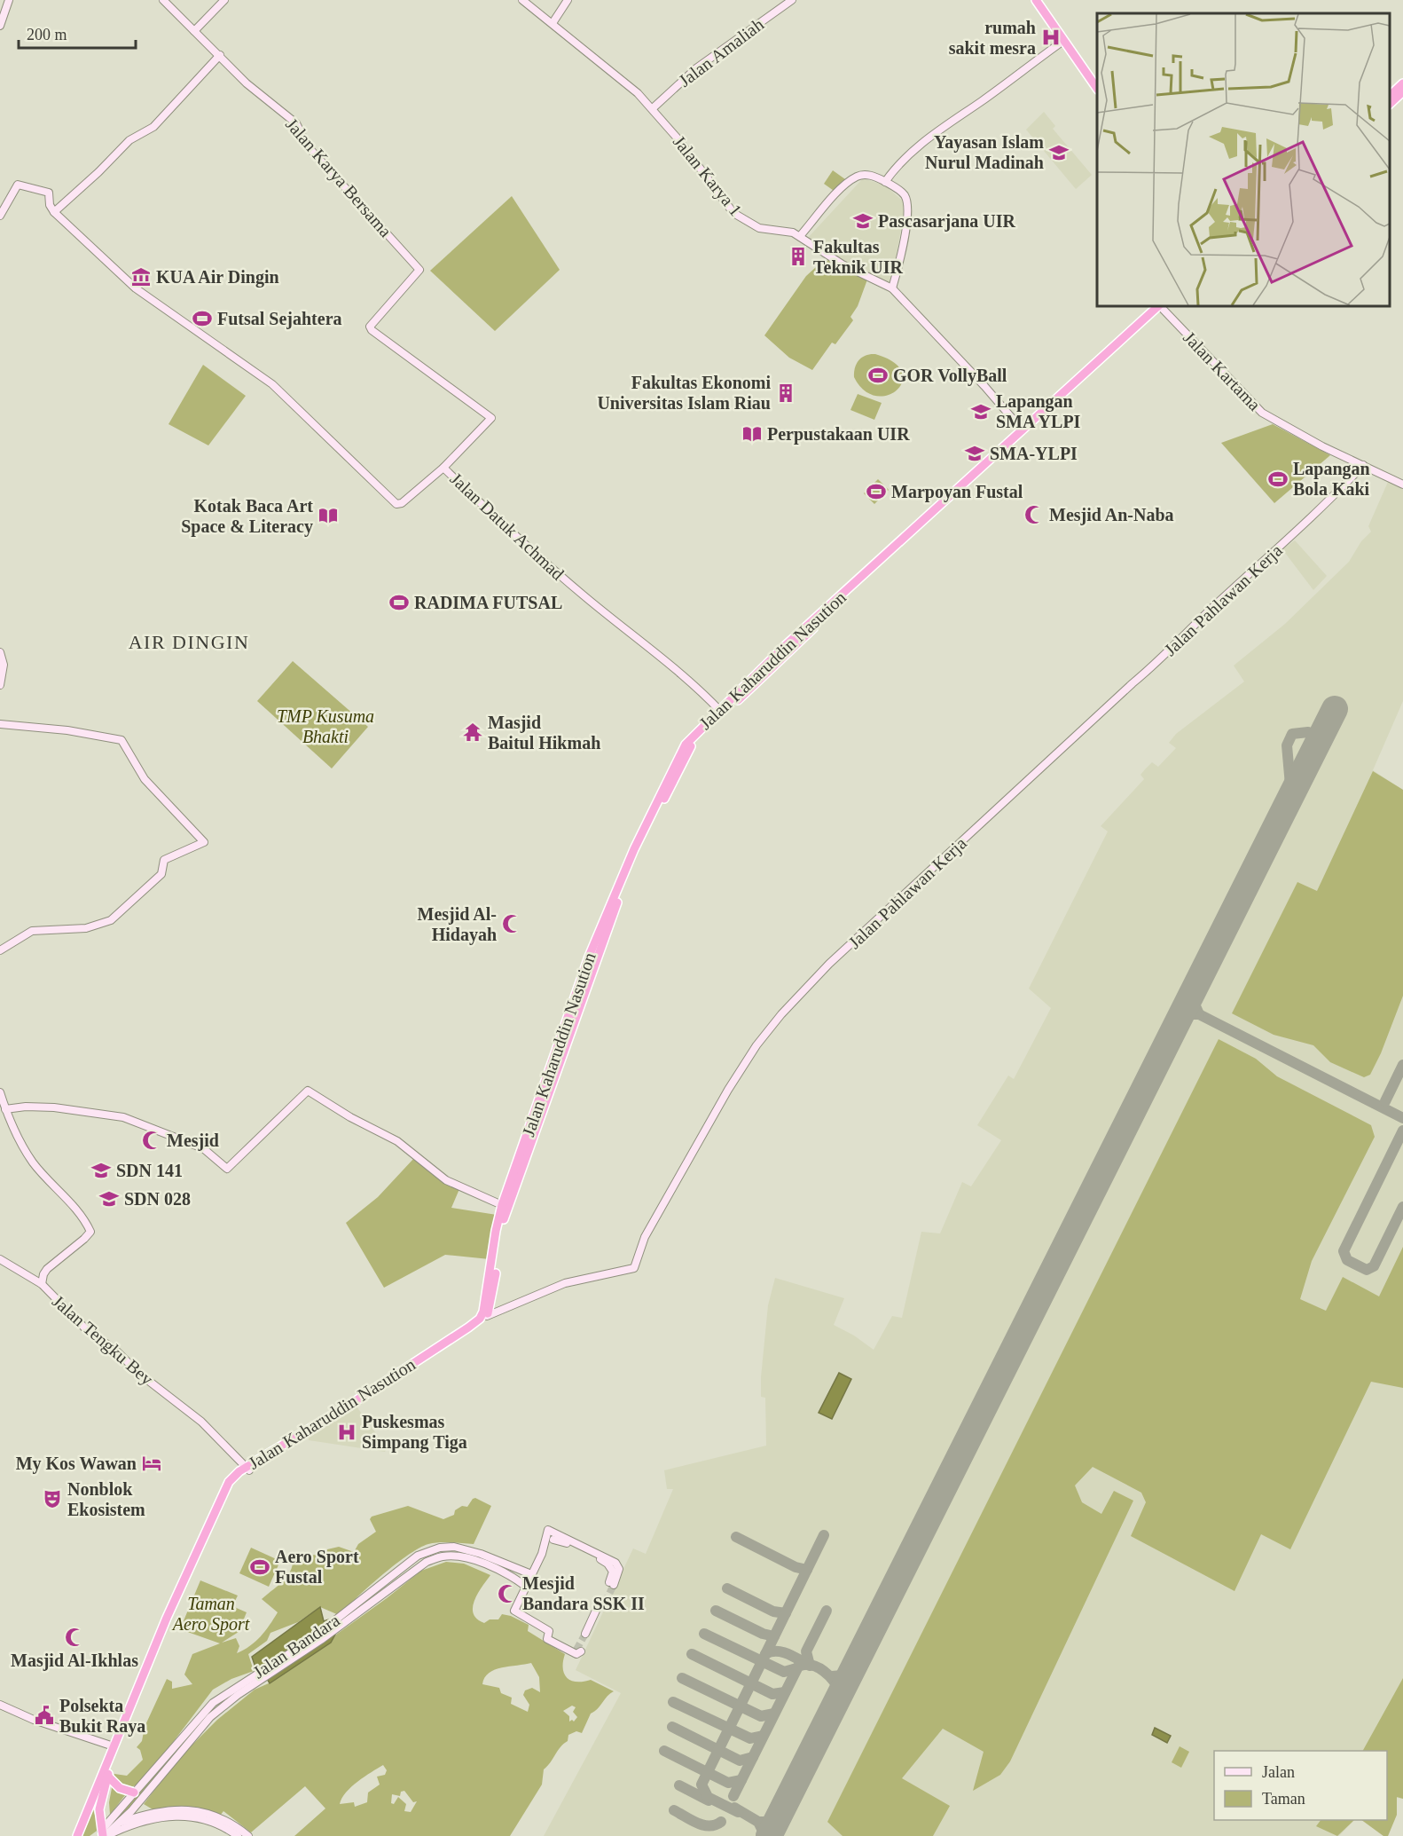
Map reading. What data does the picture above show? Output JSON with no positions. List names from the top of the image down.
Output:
{
  "streets": {
    "highway": ["Jalan Kaharuddin Nasution"],
    "street": [
      "Jalan Amaliah",
      "Jalan Karya 1",
      "Jalan Karya Bersama",
      "Jalan Kartama",
      "Jalan Datuk Achmad",
      "Jalan Pahlawan Kerja",
      "Jalan Tengku Bey",
      "Jalan Bandara"
    ]
  },
  "crossings": [
    ["Jalan Amaliah", "Jalan Karya 1"],
    ["Jalan Karya 1", "Jalan Kaharuddin Nasution"],
    ["Jalan Karya Bersama", "Jalan Datuk Achmad"],
    ["Jalan Kartama", "Jalan Pahlawan Kerja"],
    ["Jalan Kartama", "Jalan Kaharuddin Nasution"],
    ["Jalan Datuk Achmad", "Jalan Kaharuddin Nasution"],
    ["Jalan Pahlawan Kerja", "Jalan Kaharuddin Nasution"],
    ["Jalan Kaharuddin Nasution", "Jalan Tengku Bey"],
    ["Jalan Kaharuddin Nasution", "Jalan Bandara"]
  ],
  "districts": ["AIR DINGIN"],
  "parks": ["TMP Kusuma Bhakti", "Taman Aero Sport"],
  "places": {
    "hospital": ["rumah sakit mesra", "Puskesmas Simpang Tiga"],
    "school or university": [
      "Yayasan Islam Nurul Madinah",
      "Pascasarjana UIR",
      "Lapangan SMA YLPI",
      "SMA-YLPI",
      "SDN 141",
      "SDN 028"
    ],
    "building": ["Fakultas Teknik UIR", "Fakultas Ekonomi Universitas Islam Riau"],
    "museum": ["KUA Air Dingin"],
    "sports": [
      "Futsal Sejahtera",
      "GOR VollyBall",
      "Lapangan Bola Kaki",
      "Marpoyan Fustal",
      "RADIMA FUTSAL",
      "Aero Sport Fustal"
    ],
    "library": ["Perpustakaan UIR", "Kotak Baca Art Space & Literacy"],
    "mosque": [
      "Mesjid An-Naba",
      "Mesjid Al- Hidayah",
      "Mesjid",
      "Mesjid Bandara SSK II",
      "Masjid Al-Ikhlas"
    ],
    "temple": ["Masjid Baitul Hikmah"],
    "hotel": ["My Kos Wawan"],
    "theatre": ["Nonblok Ekosistem"],
    "public building": ["Polsekta Bukit Raya"]
  },
  "legend": ["Jalan", "Taman"],
  "scale_bar": "200 m"
}
